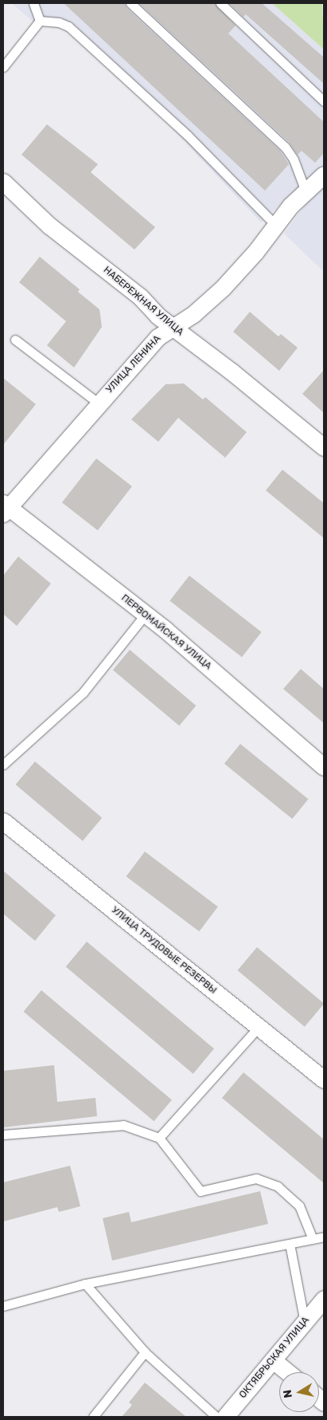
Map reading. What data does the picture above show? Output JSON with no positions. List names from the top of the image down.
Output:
{
  "streets": {
    "street": [
      "НАБЕРЕЖНАЯ УЛИЦА",
      "УЛИЦА ЛЕНИНА",
      "ПЕРВОМАЙСКАЯ УЛИЦА",
      "УЛИЦА ТРУДОВЫЕ РЕЗЕРВЫ",
      "ОКТЯБРЬСКАЯ УЛИЦА"
    ]
  },
  "crossings": [
    ["НАБЕРЕЖНАЯ УЛИЦА", "УЛИЦА ЛЕНИНА"],
    ["УЛИЦА ЛЕНИНА", "ПЕРВОМАЙСКАЯ УЛИЦА"]
  ],
  "north": "left"
}
